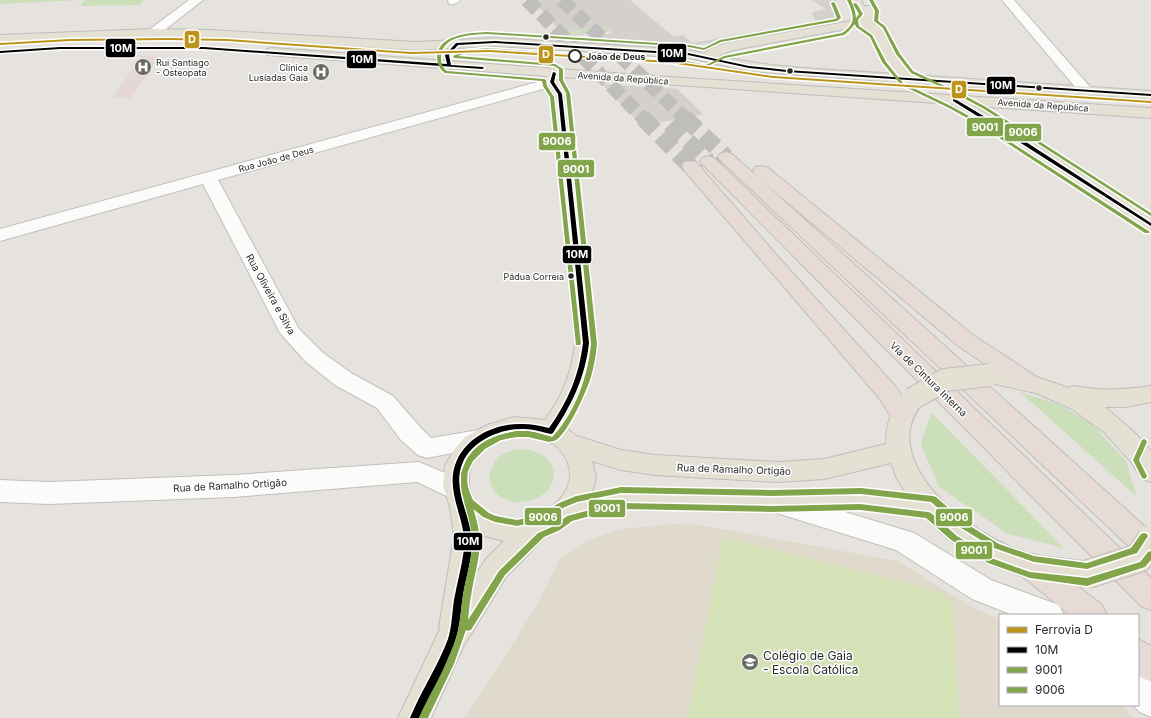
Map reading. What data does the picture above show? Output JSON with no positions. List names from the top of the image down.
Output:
{
  "streets": {
    "highway": ["Via de Cintura Interna"],
    "main road": ["Avenida da República", "Rua de Ramalho Ortigão"],
    "street": ["Rua João de Deus", "Rua Oliveira e Silva"]
  },
  "crossings": [
    ["Avenida da República", "Rua João de Deus"],
    ["Rua João de Deus", "Rua Oliveira e Silva"]
  ],
  "places": {
    "other": ["João de Deus", "Pádua Correia"],
    "hospital": ["Rui Santiago - Osteopata", "Clínica Lusíadas Gaia"],
    "school or university": ["Colégio de Gaia - Escola Católica"]
  },
  "lines": [
    "transit line 9001",
    "transit line 9006",
    "rail line D",
    "transit line 10M"
  ],
  "legend": [
    "Ferrovia D",
    "10M",
    "9001",
    "9006"
  ]
}
